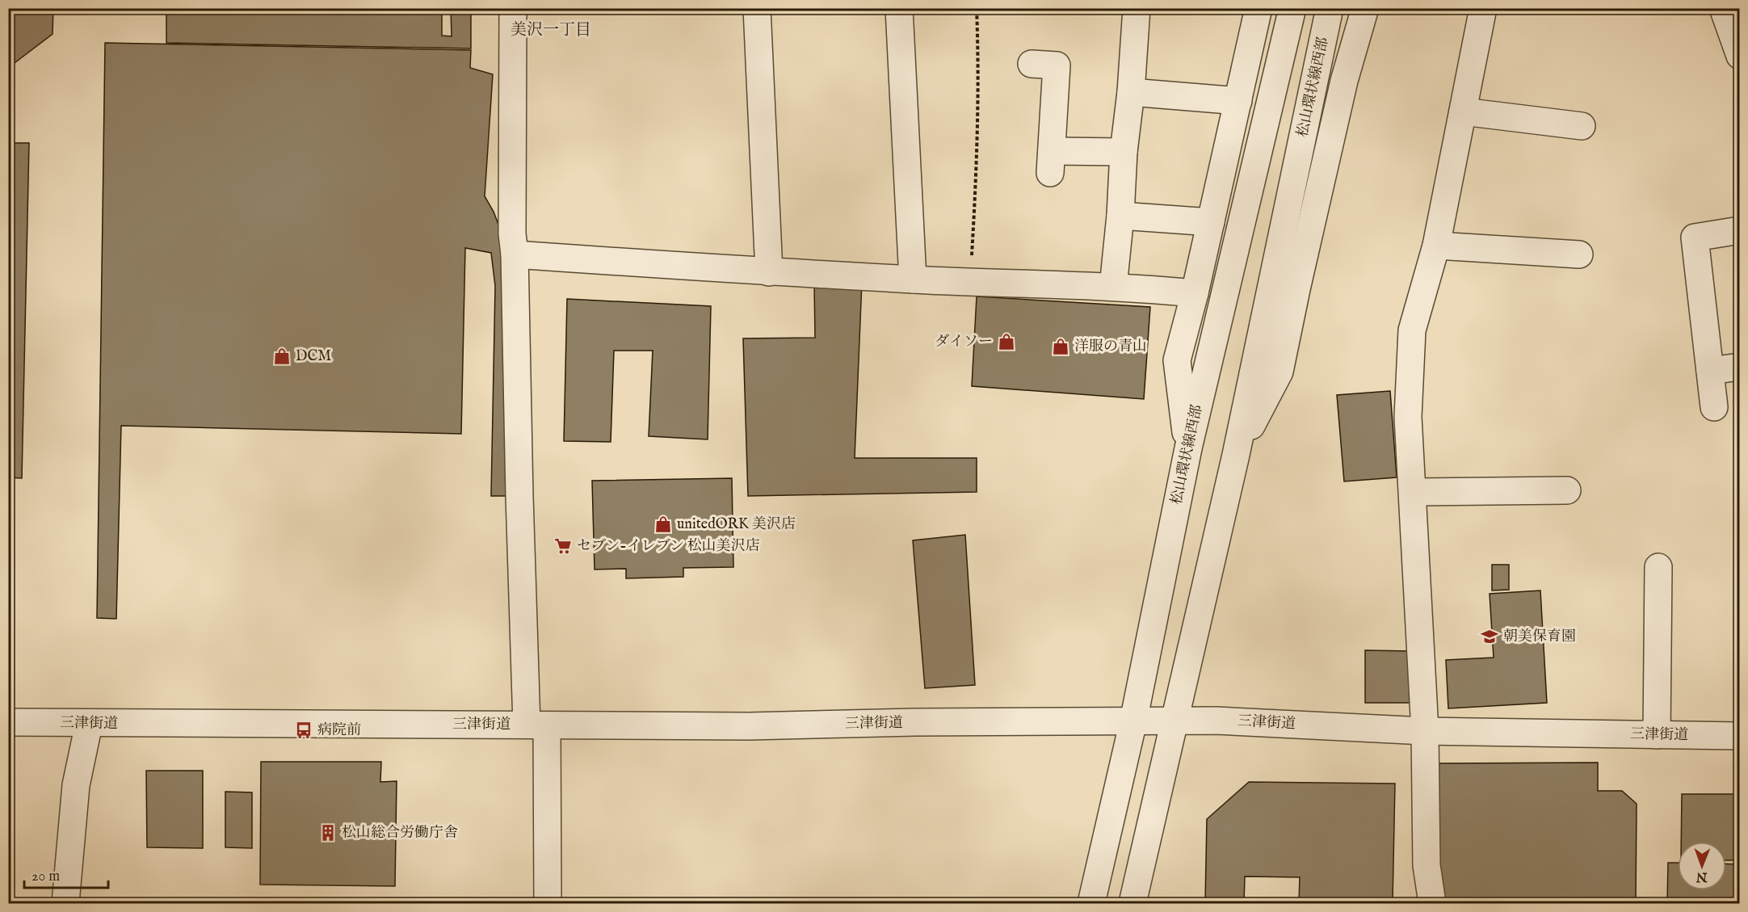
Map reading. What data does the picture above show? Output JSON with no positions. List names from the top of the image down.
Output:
{
  "streets": {
    "street": ["松山環状線西部", "三津街道"]
  },
  "crossings": [
    ["松山環状線西部", "三津街道"]
  ],
  "districts": ["美沢一丁目"],
  "places": {
    "shop": [
      "ダイソー",
      "洋服の青山",
      "DCM",
      "unitedORK 美沢店"
    ],
    "supermarket": ["セブン-イレブン 松山美沢店"],
    "school or university": ["朝美保育園"],
    "bus stop": ["病院前"],
    "building": ["松山総合労働庁舎"]
  },
  "scale_bar": "20 m",
  "north": "bottom"
}
